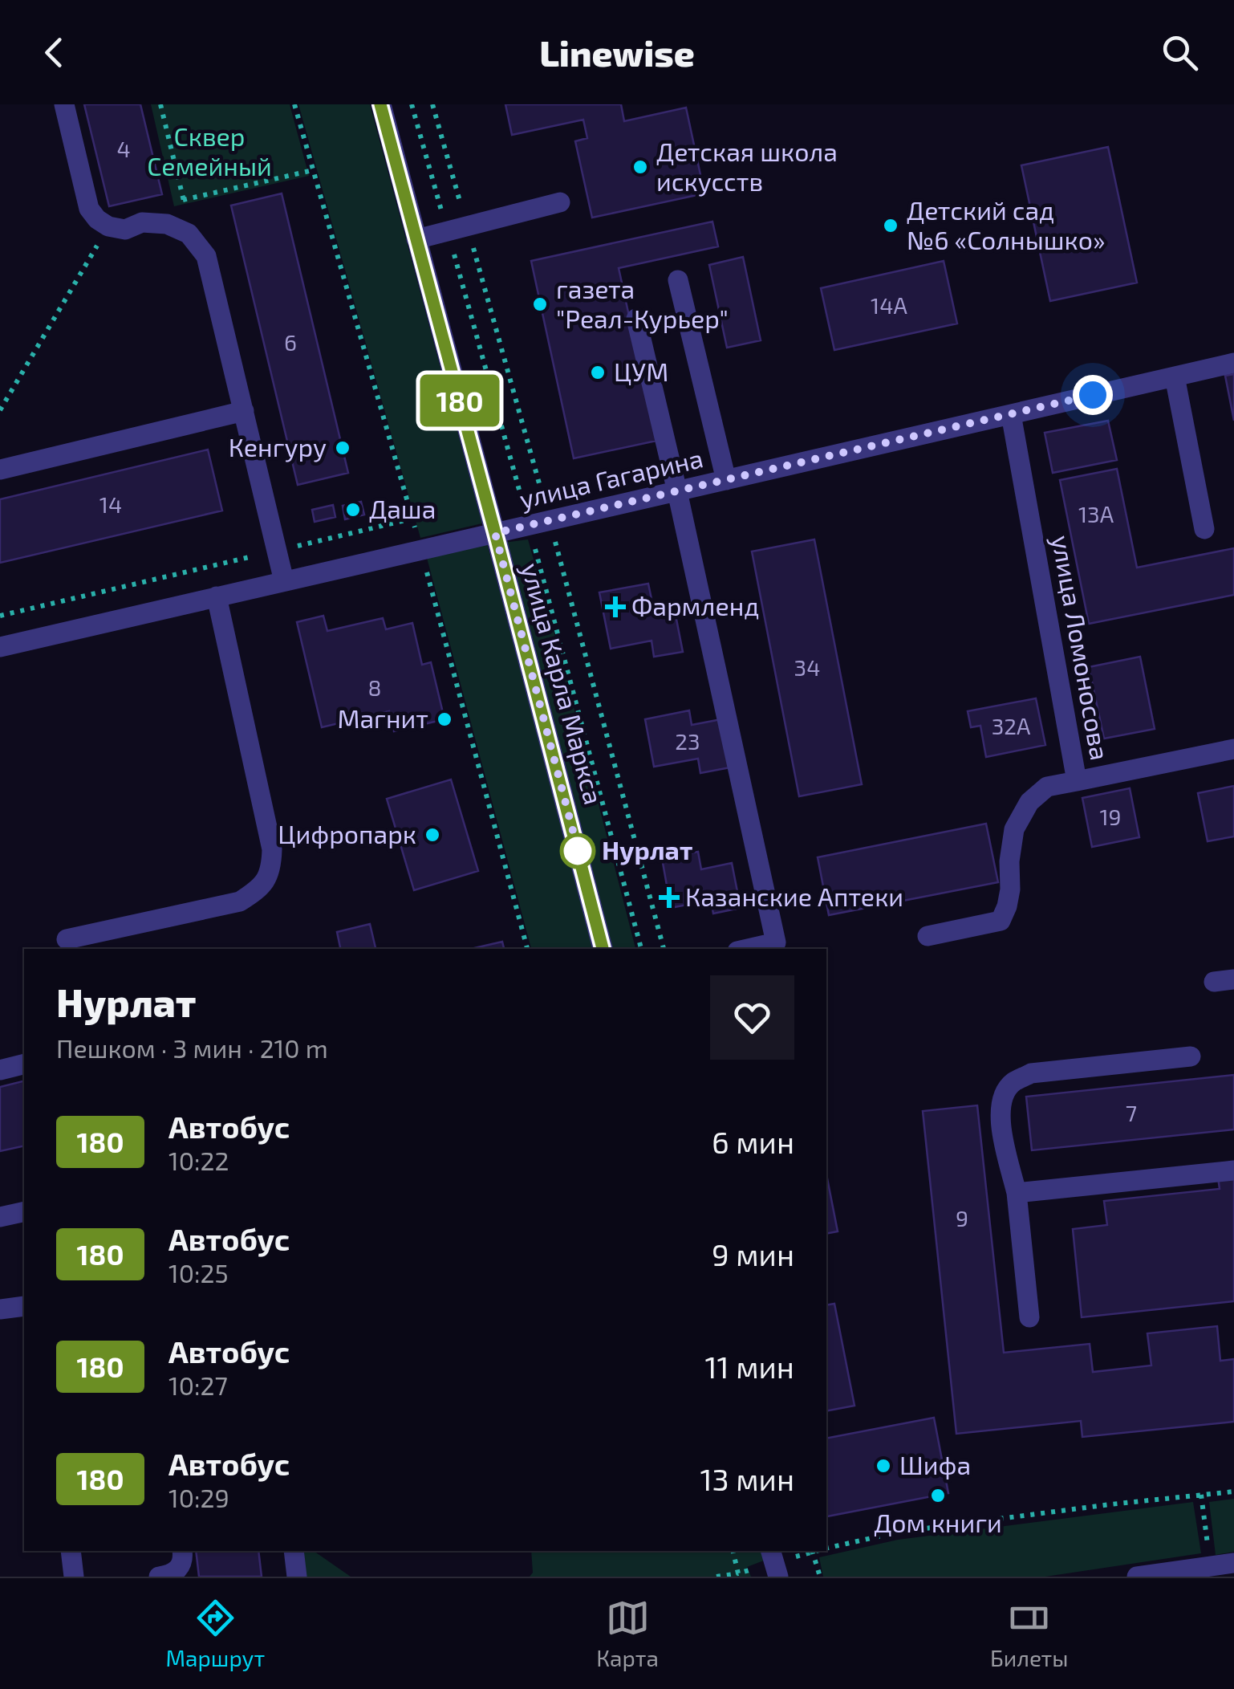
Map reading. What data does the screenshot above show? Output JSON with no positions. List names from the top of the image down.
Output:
{
  "streets": {
    "street": ["улица Гагарина", "улица Ломоносова", "улица Карла Маркса"]
  },
  "crossings": [
    ["улица Гагарина", "улица Ломоносова"],
    ["улица Гагарина", "улица Карла Маркса"]
  ],
  "parks": ["Сквер Семейный"],
  "places": {
    "other": [
      "Детская школа искусств",
      "Детский сад №6 «Солнышко»",
      "газета \"Реал-Курьер\"",
      "ЦУМ",
      "Кенгуру",
      "Даша",
      "Магнит",
      "Цифропарк",
      "Нурлат",
      "Шифа",
      "Дом книги"
    ],
    "health": ["Фармленд", "Казанские Аптеки"]
  },
  "lines": ["bus line 180"],
  "house_numbers": [
    "4",
    "14А",
    "6",
    "14",
    "13А",
    "34",
    "8",
    "32А",
    "23",
    "19",
    "7",
    "9"
  ],
  "page": {
    "header": "Linewise",
    "on_map": "180",
    "heading": ["Нурлат", "Пешком · 3 мин · 210 m"],
    "list": [
      {
        "mark": "180",
        "name": "Автобус",
        "note": "10:22",
        "value": "6 мин"
      },
      {
        "mark": "180",
        "name": "Автобус",
        "note": "10:25",
        "value": "9 мин"
      },
      {
        "mark": "180",
        "name": "Автобус",
        "note": "10:27",
        "value": "11 мин"
      },
      {
        "mark": "180",
        "name": "Автобус",
        "note": "10:29",
        "value": "13 мин"
      }
    ],
    "tabs": ["Маршрут", "Карта", "Билеты"]
  }
}
